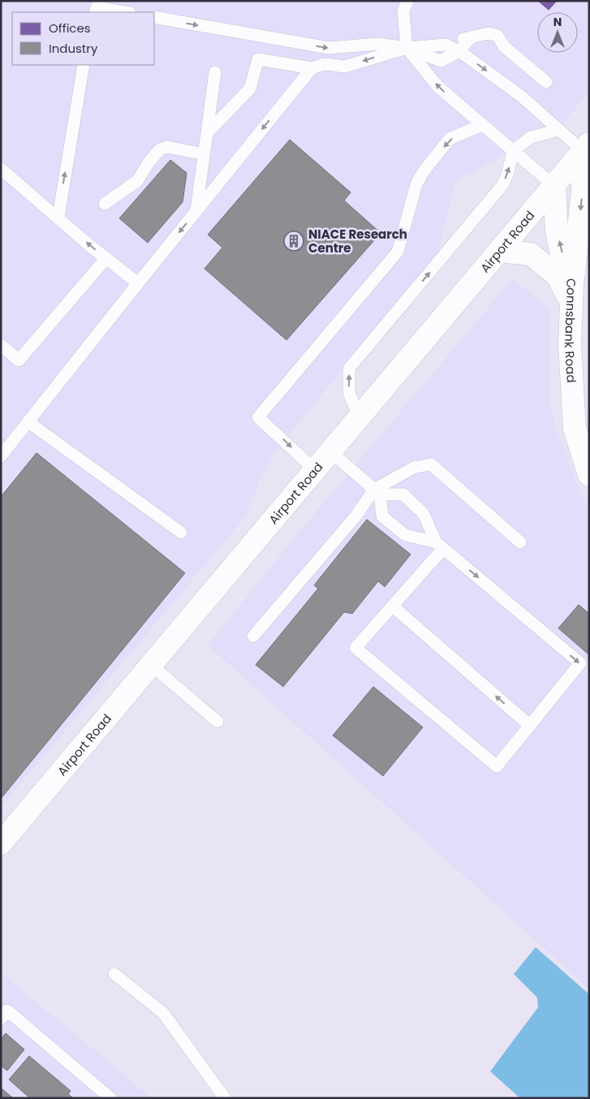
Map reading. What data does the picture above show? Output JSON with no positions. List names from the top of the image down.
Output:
{
  "streets": {
    "street": ["Airport Road", "Connsbank Road"]
  },
  "crossings": [
    ["Airport Road", "Connsbank Road"]
  ],
  "places": {
    "building": ["NIACE Research Centre"]
  },
  "legend": ["Offices", "Industry"],
  "north": "top"
}
